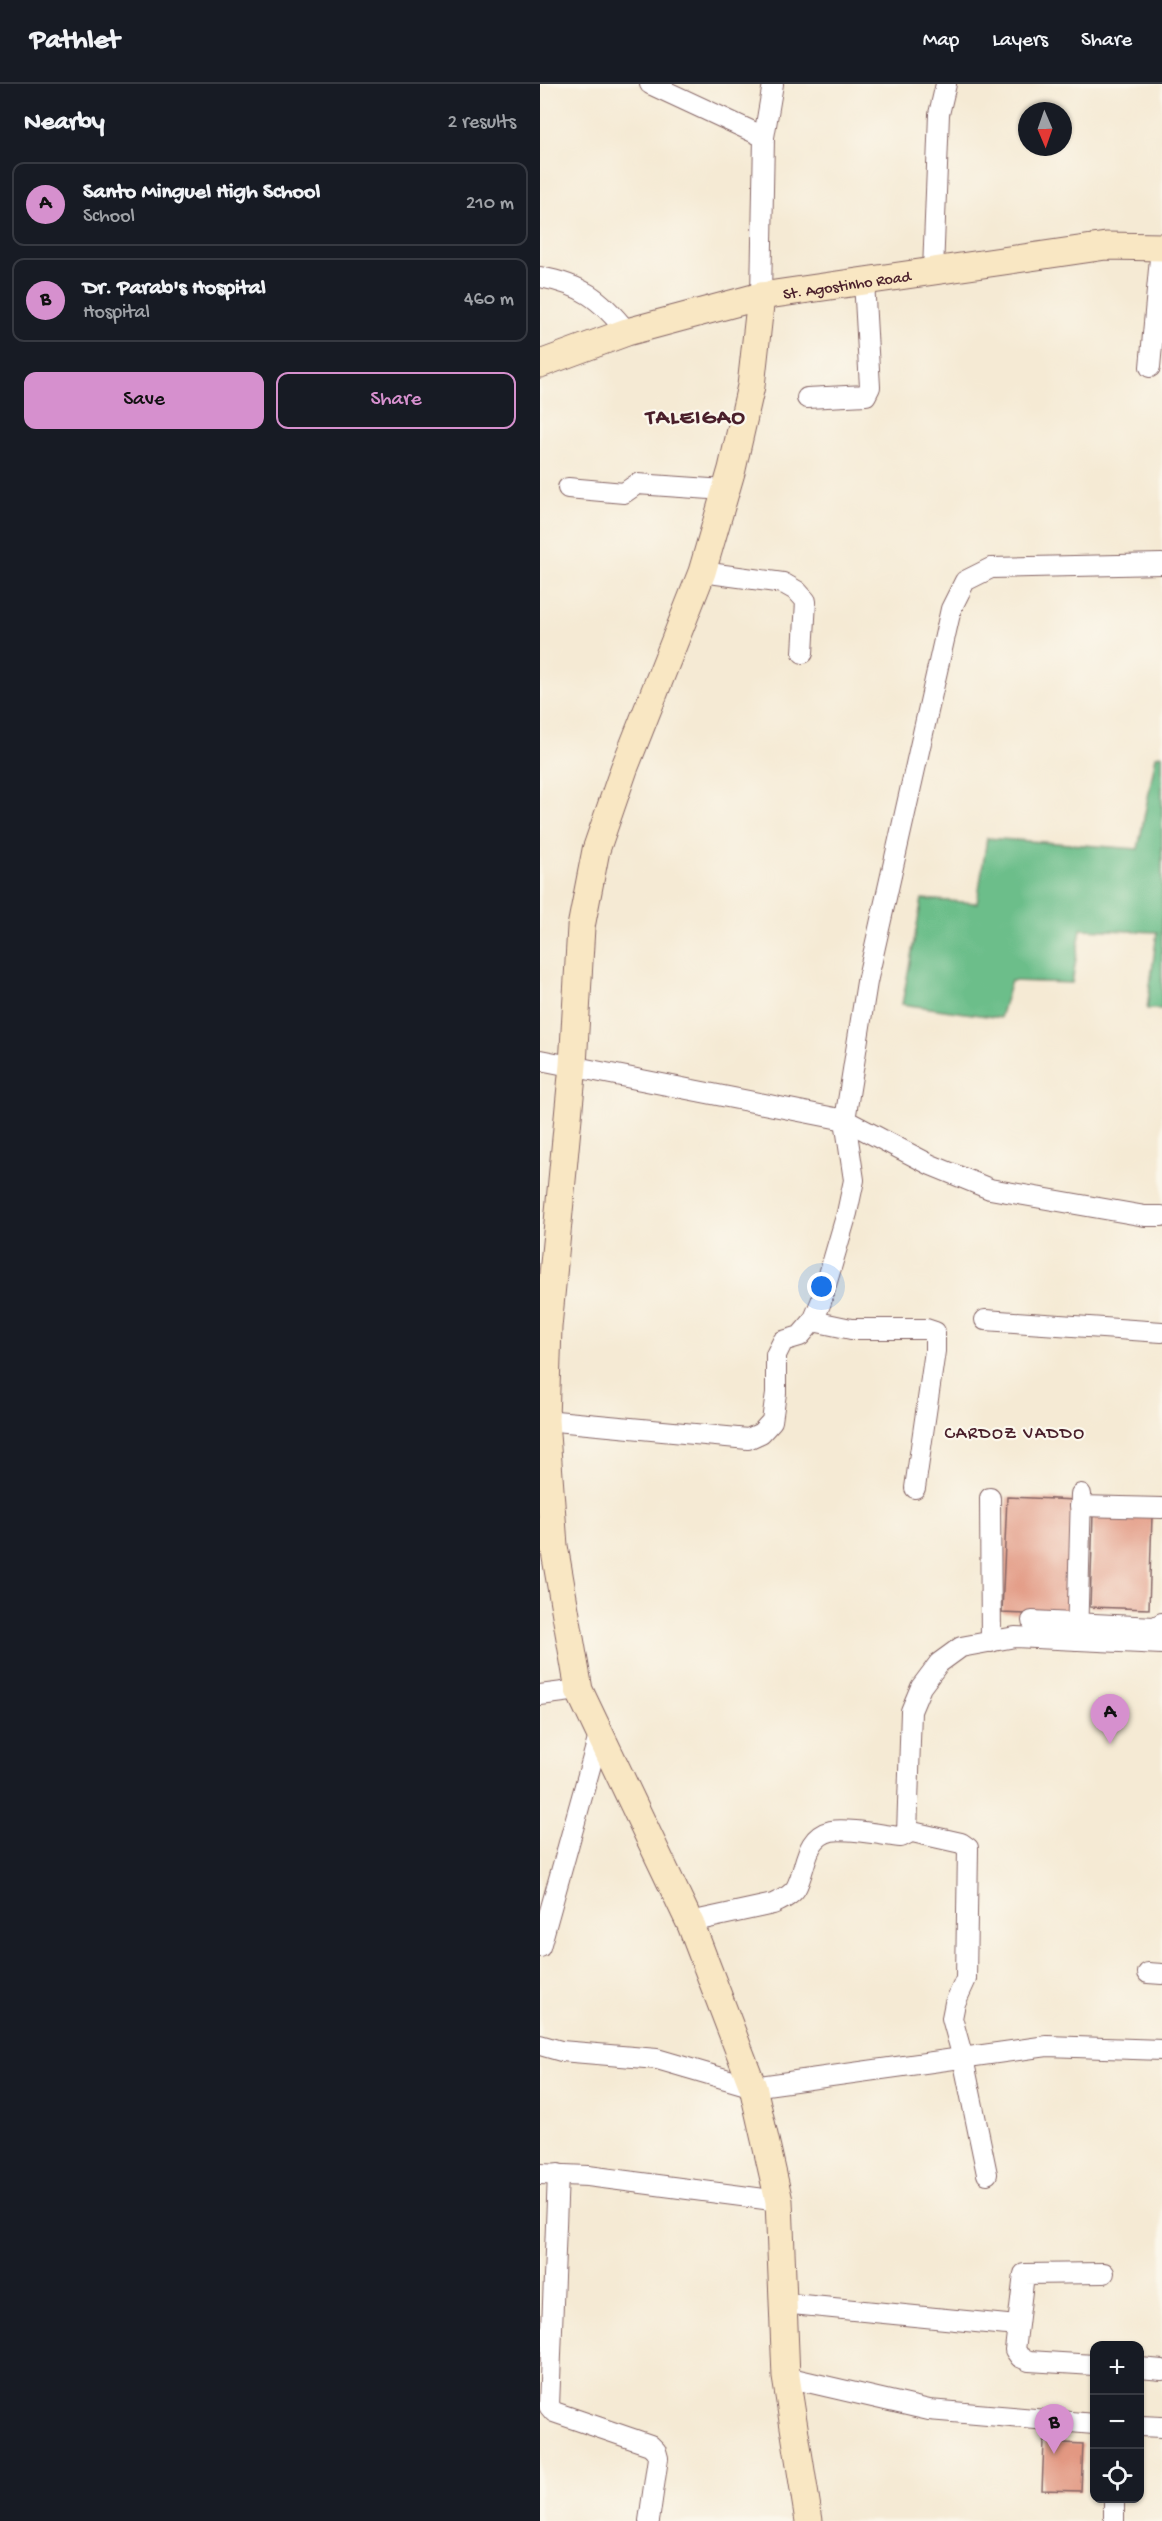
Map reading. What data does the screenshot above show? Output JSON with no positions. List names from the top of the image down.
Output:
{
  "streets": {
    "main road": ["St. Agostinho Road"]
  },
  "districts": ["TALEIGAO", "CARDOZ VADDO"],
  "north": "bottom",
  "page": {
    "header": "Pathlet",
    "nav": ["Map", "Layers", "Share"],
    "heading": ["Nearby", "2 results"],
    "list": [
      {
        "mark": "A",
        "name": "Santo Minguel High School",
        "note": "School",
        "value": "210 m"
      },
      {
        "mark": "B",
        "name": "Dr. Parab's Hospital",
        "note": "Hospital",
        "value": "460 m"
      }
    ],
    "buttons": ["Save", "Share"],
    "pins": ["A", "B"],
    "map_buttons": ["+", "−"]
  }
}
